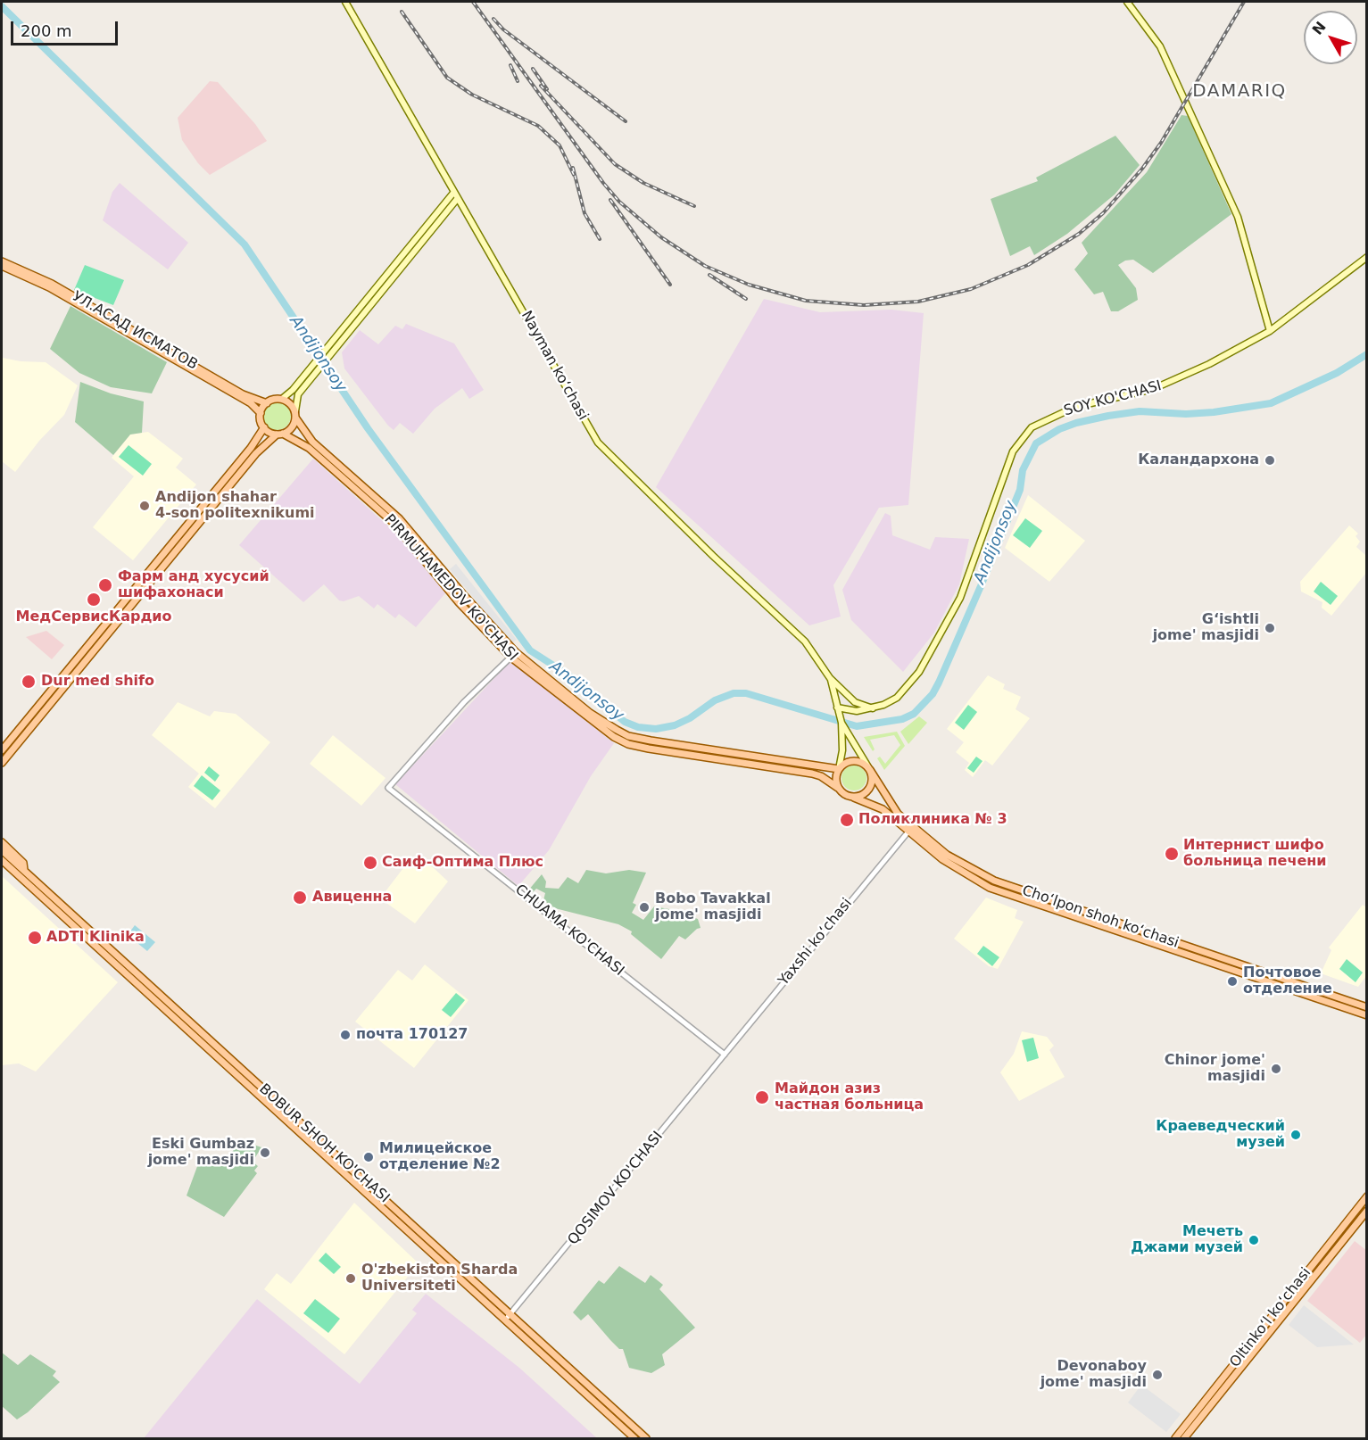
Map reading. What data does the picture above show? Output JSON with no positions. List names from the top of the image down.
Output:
{
  "streets": {
    "main road": [
      "УЛ.АСАД ИСМАТОВ",
      "Nayman koʻchasi",
      "SOY KO'CHASI",
      "PIRMUHAMEDOV KO'CHASI",
      "Choʻlpon shoh koʻchasi",
      "BOBUR SHOH KO'CHASI",
      "Oltinkoʻl koʻchasi"
    ],
    "street": ["CHUAMA KO'CHASI", "Yaxshi koʻchasi", "QOSIMOV KO'CHASI"]
  },
  "crossings": [
    ["УЛ.АСАД ИСМАТОВ", "PIRMUHAMEDOV KO'CHASI"],
    ["PIRMUHAMEDOV KO'CHASI", "Choʻlpon shoh koʻchasi"],
    ["PIRMUHAMEDOV KO'CHASI", "CHUAMA KO'CHASI"],
    ["Choʻlpon shoh koʻchasi", "Yaxshi koʻchasi"],
    ["CHUAMA KO'CHASI", "Yaxshi koʻchasi"],
    ["CHUAMA KO'CHASI", "QOSIMOV KO'CHASI"],
    ["Yaxshi koʻchasi", "QOSIMOV KO'CHASI"],
    ["BOBUR SHOH KO'CHASI", "QOSIMOV KO'CHASI"]
  ],
  "districts": ["DAMARIQ"],
  "water": ["Andijonsoy"],
  "places": [
    "Каландархона",
    "Andijon shahar 4-son politexnikumi",
    "Фарм анд хусусий шифахонаси",
    "МедСервисКардио",
    "Gʻishtli jome' masjidi",
    "Dur med shifo",
    "Поликлиника № 3",
    "Интернист шифо больница печени",
    "Саиф-Оптима Плюс",
    "Авиценна",
    "Bobo Tavakkal jome' masjidi",
    "ADTI Klinika",
    "Почтовое отделение",
    "почта 170127",
    "Chinor jome' masjidi",
    "Майдон азиз частная больница",
    "Краеведческий музей",
    "Eski Gumbaz jome' masjidi",
    "Милицейское отделение №2",
    "Мечеть Джами музей",
    "O'zbekiston Sharda Universiteti",
    "Devonaboy jome' masjidi"
  ],
  "scale_bar": "200 m",
  "north": "top left"
}
